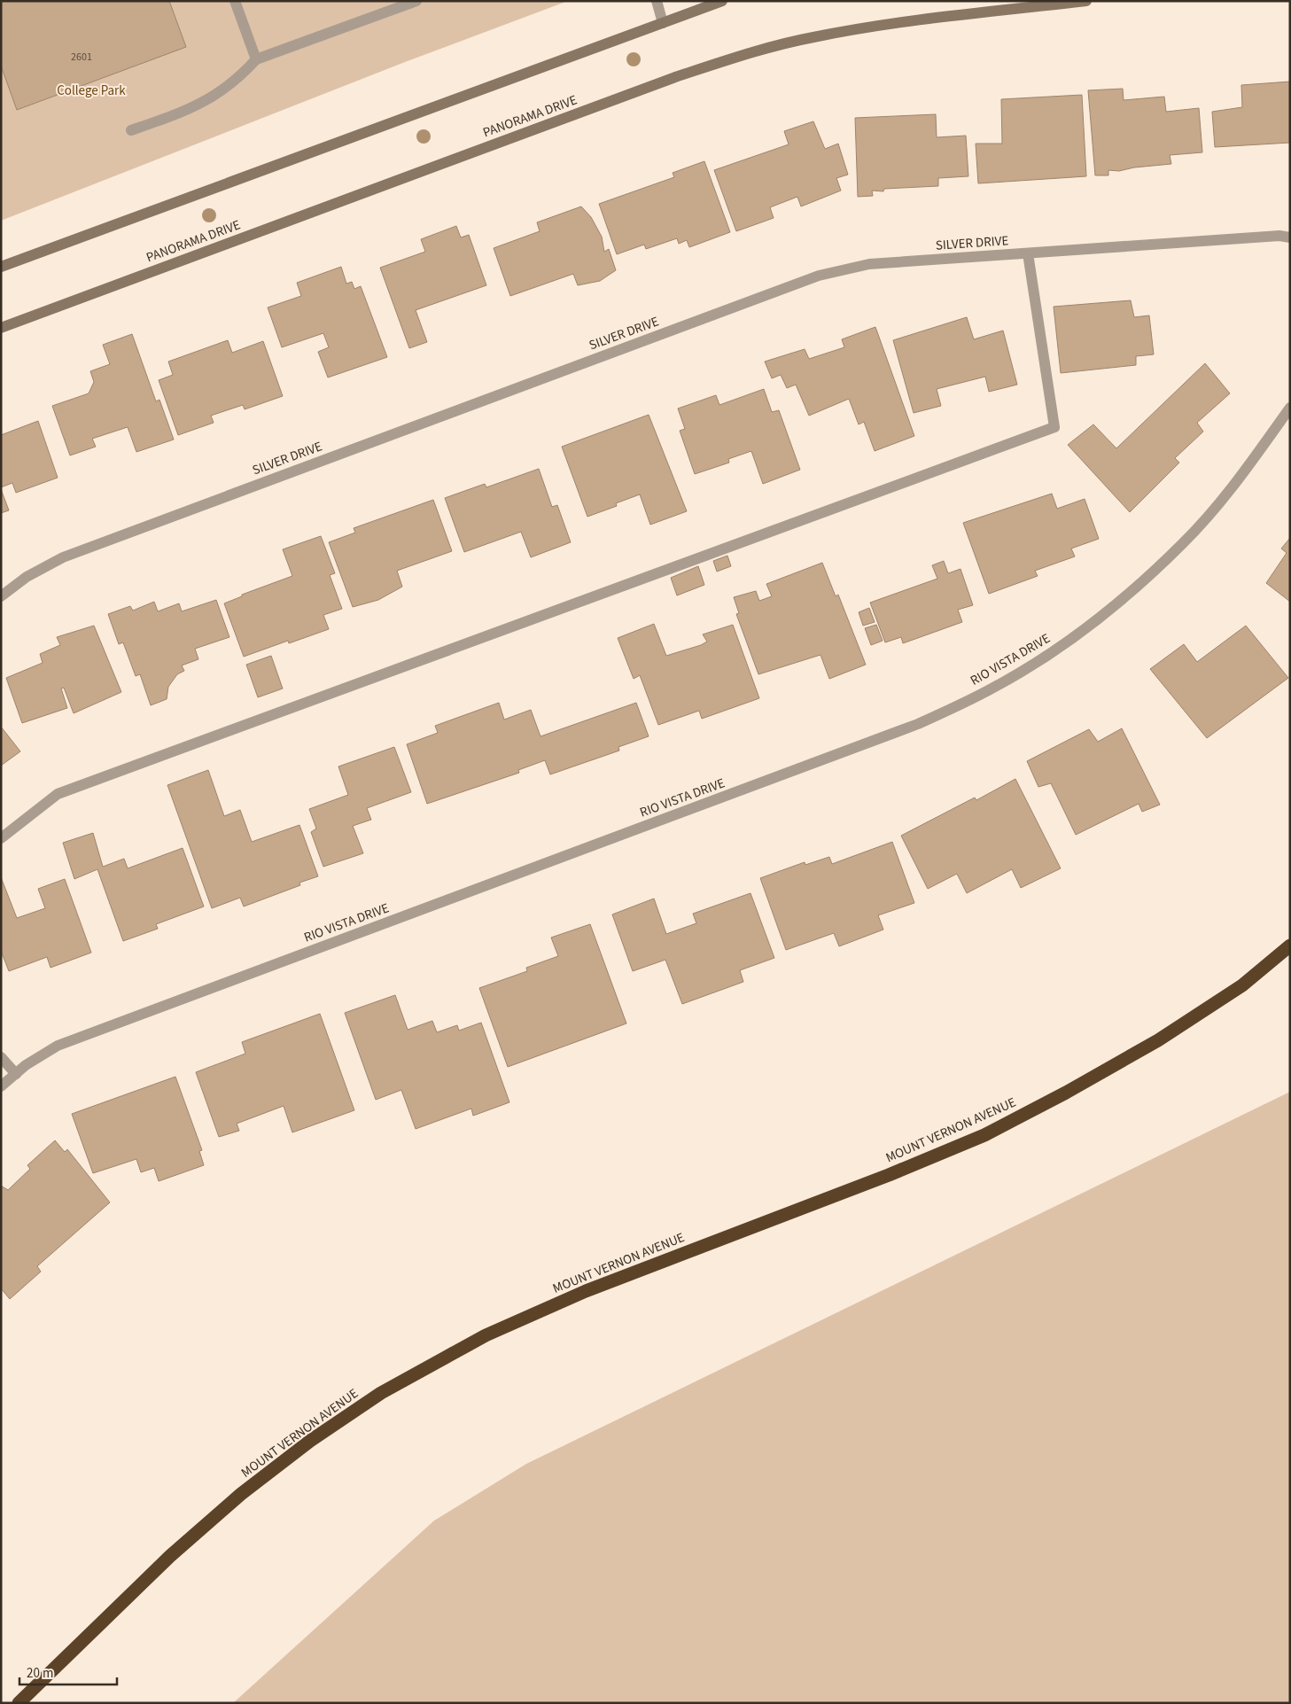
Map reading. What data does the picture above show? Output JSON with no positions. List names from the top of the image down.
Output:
{
  "streets": {
    "highway": ["MOUNT VERNON AVENUE"],
    "main road": ["PANORAMA DRIVE"],
    "street": ["SILVER DRIVE", "RIO VISTA DRIVE"]
  },
  "parks": ["College Park"],
  "house_numbers": ["2601"],
  "scale_bar": "20 m"
}
